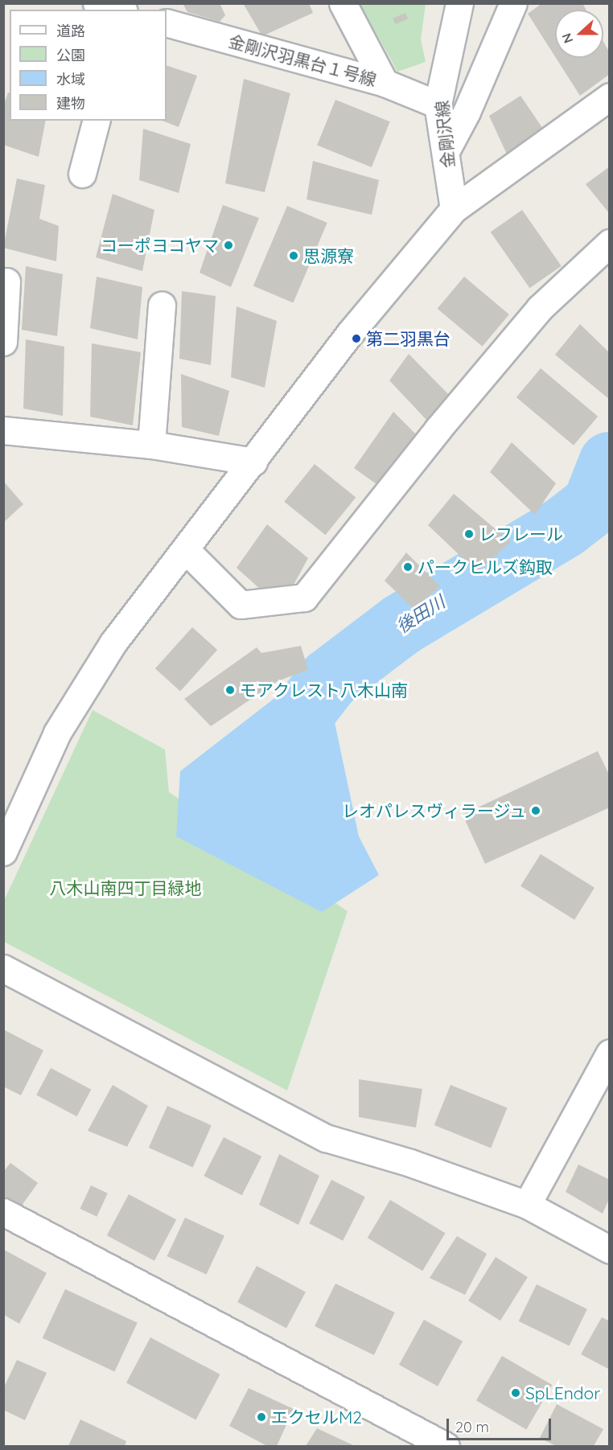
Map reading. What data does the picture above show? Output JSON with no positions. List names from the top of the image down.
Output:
{
  "streets": {
    "street": ["金剛沢羽黒台１号線", "金剛沢線"]
  },
  "crossings": [
    ["金剛沢羽黒台１号線", "金剛沢線"]
  ],
  "water": ["後田川"],
  "parks": ["八木山南四丁目緑地"],
  "places": [
    "コーポヨコヤマ",
    "思源寮",
    "第二羽黒台",
    "レフレール",
    "パークヒルズ鈎取",
    "モアクレスト八木山南",
    "レオパレスヴィラージュ",
    "SpLEndor",
    "エクセルM2"
  ],
  "legend": [
    "道路",
    "公園",
    "水域",
    "建物"
  ],
  "scale_bar": "20 m",
  "north": "left"
}
